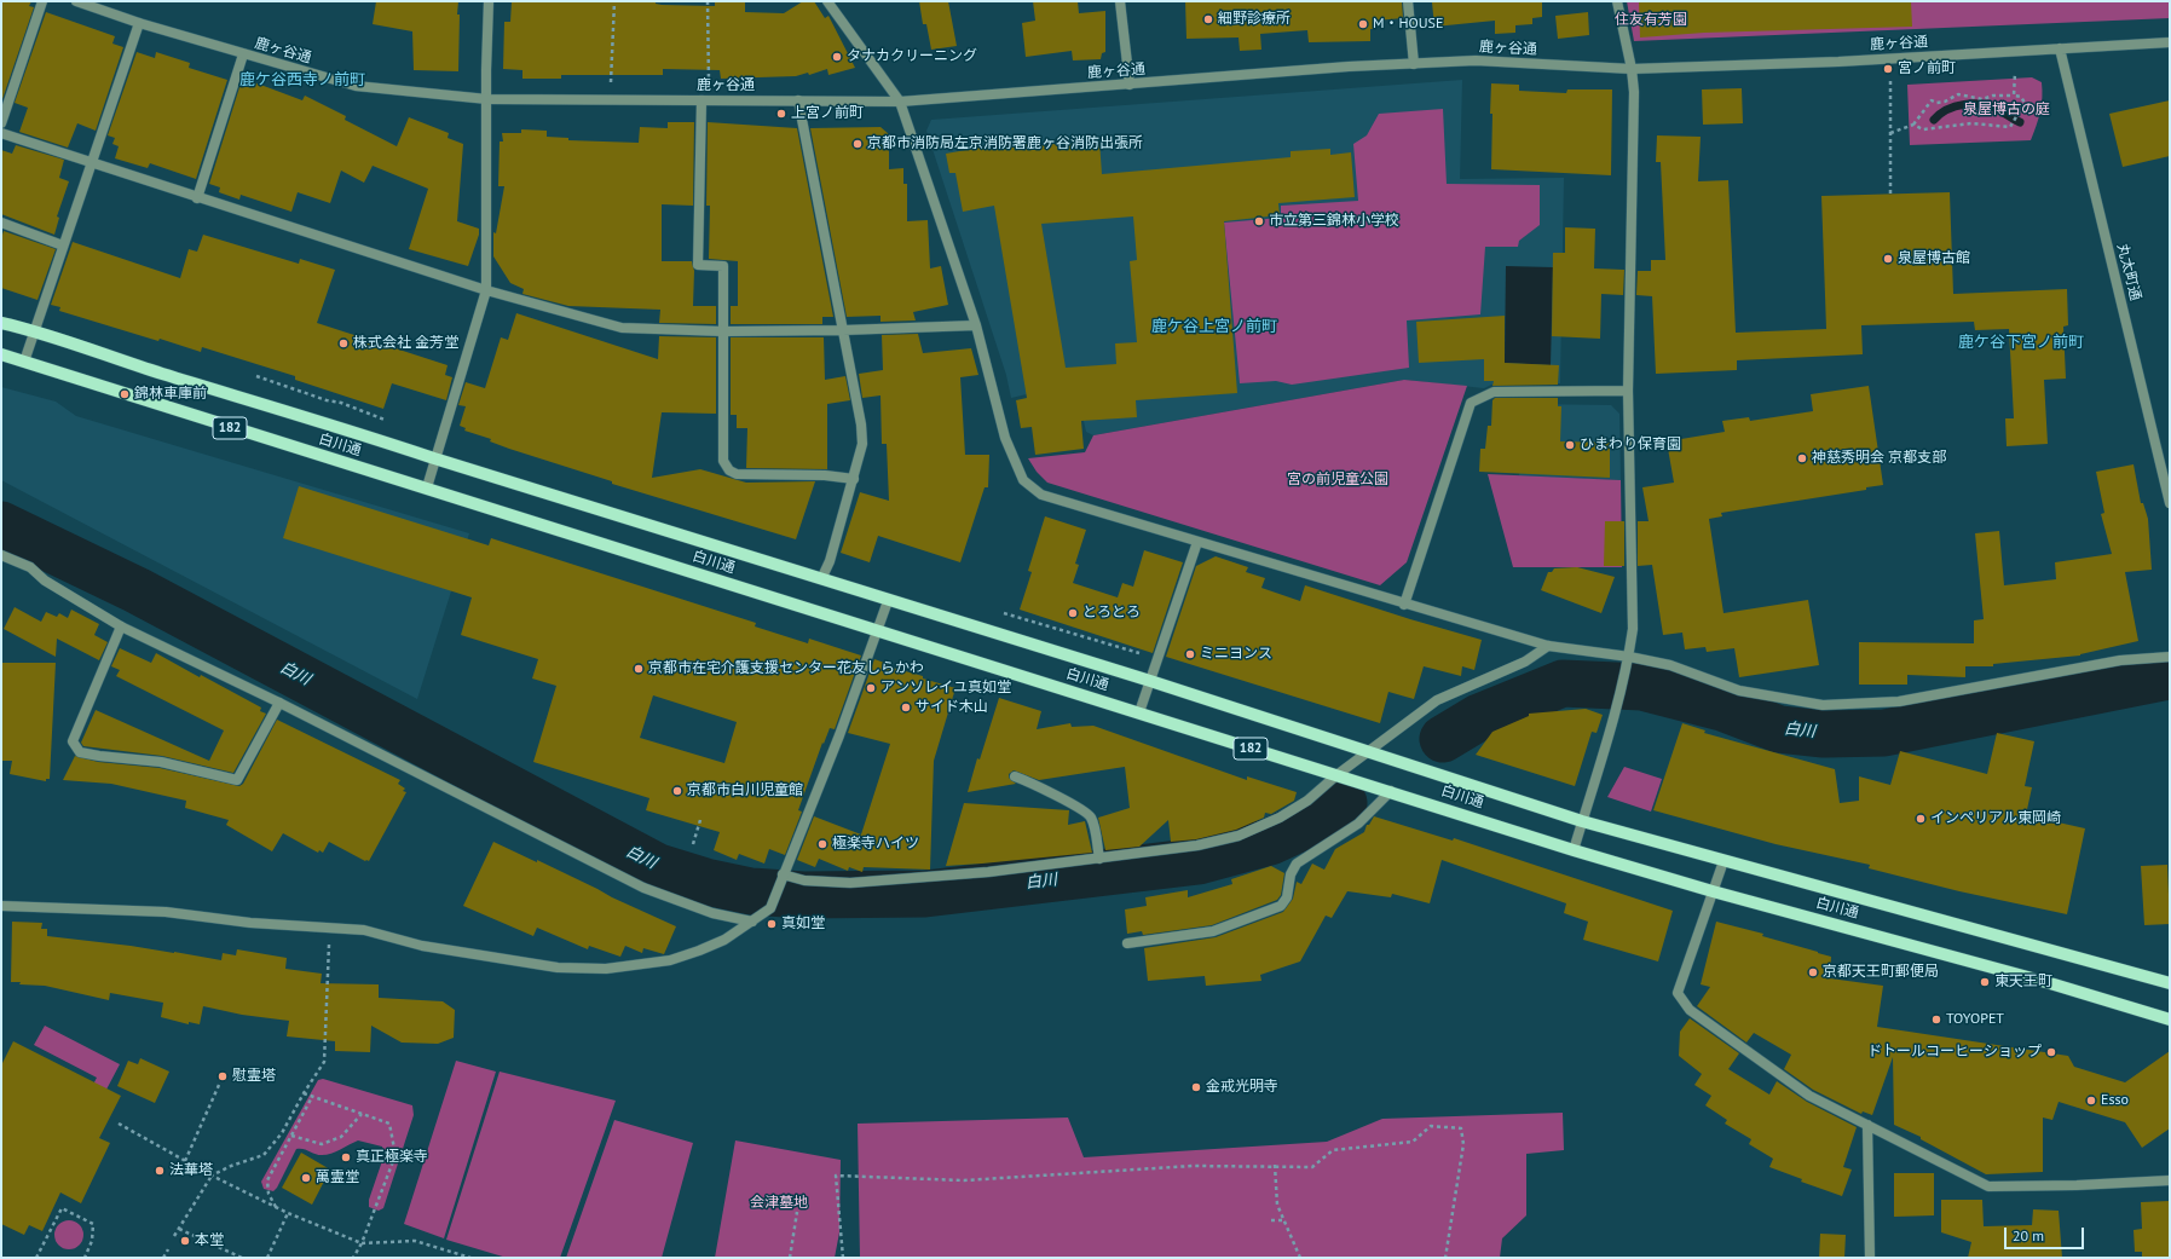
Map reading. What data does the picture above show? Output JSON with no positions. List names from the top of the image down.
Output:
{
  "streets": {
    "main road": ["182", "白川通"],
    "street": ["鹿ヶ谷通", "丸太町通"]
  },
  "crossings": [
    ["鹿ヶ谷通", "丸太町通"]
  ],
  "districts": ["鹿ケ谷西寺ノ前町", "鹿ケ谷上宮ノ前町", "鹿ケ谷下宮ノ前町"],
  "water": ["白川"],
  "parks": [
    "住友有芳園",
    "泉屋博古の庭",
    "宮の前児童公園",
    "会津墓地"
  ],
  "places": [
    "細野診療所",
    "M・HOUSE",
    "タナカクリーニング",
    "宮ノ前町",
    "上宮ノ前町",
    "京都市消防局左京消防署鹿ヶ谷消防出張所",
    "市立第三錦林小学校",
    "泉屋博古館",
    "株式会社 金芳堂",
    "錦林車庫前",
    "ひまわり保育園",
    "神慈秀明会 京都支部",
    "とろとろ",
    "ミニヨンス",
    "京都市在宅介護支援センター花友しらかわ",
    "アンソレイユ真如堂",
    "サイド木山",
    "京都市白川児童館",
    "インペリアル東岡崎",
    "極楽寺ハイツ",
    "真如堂",
    "京都天王町郵便局",
    "東天王町",
    "TOYOPET",
    "ドトールコーヒーショップ",
    "慰霊塔",
    "金戒光明寺",
    "Esso",
    "真正極楽寺",
    "法華塔",
    "萬霊堂",
    "本堂"
  ],
  "scale_bar": "20 m"
}
